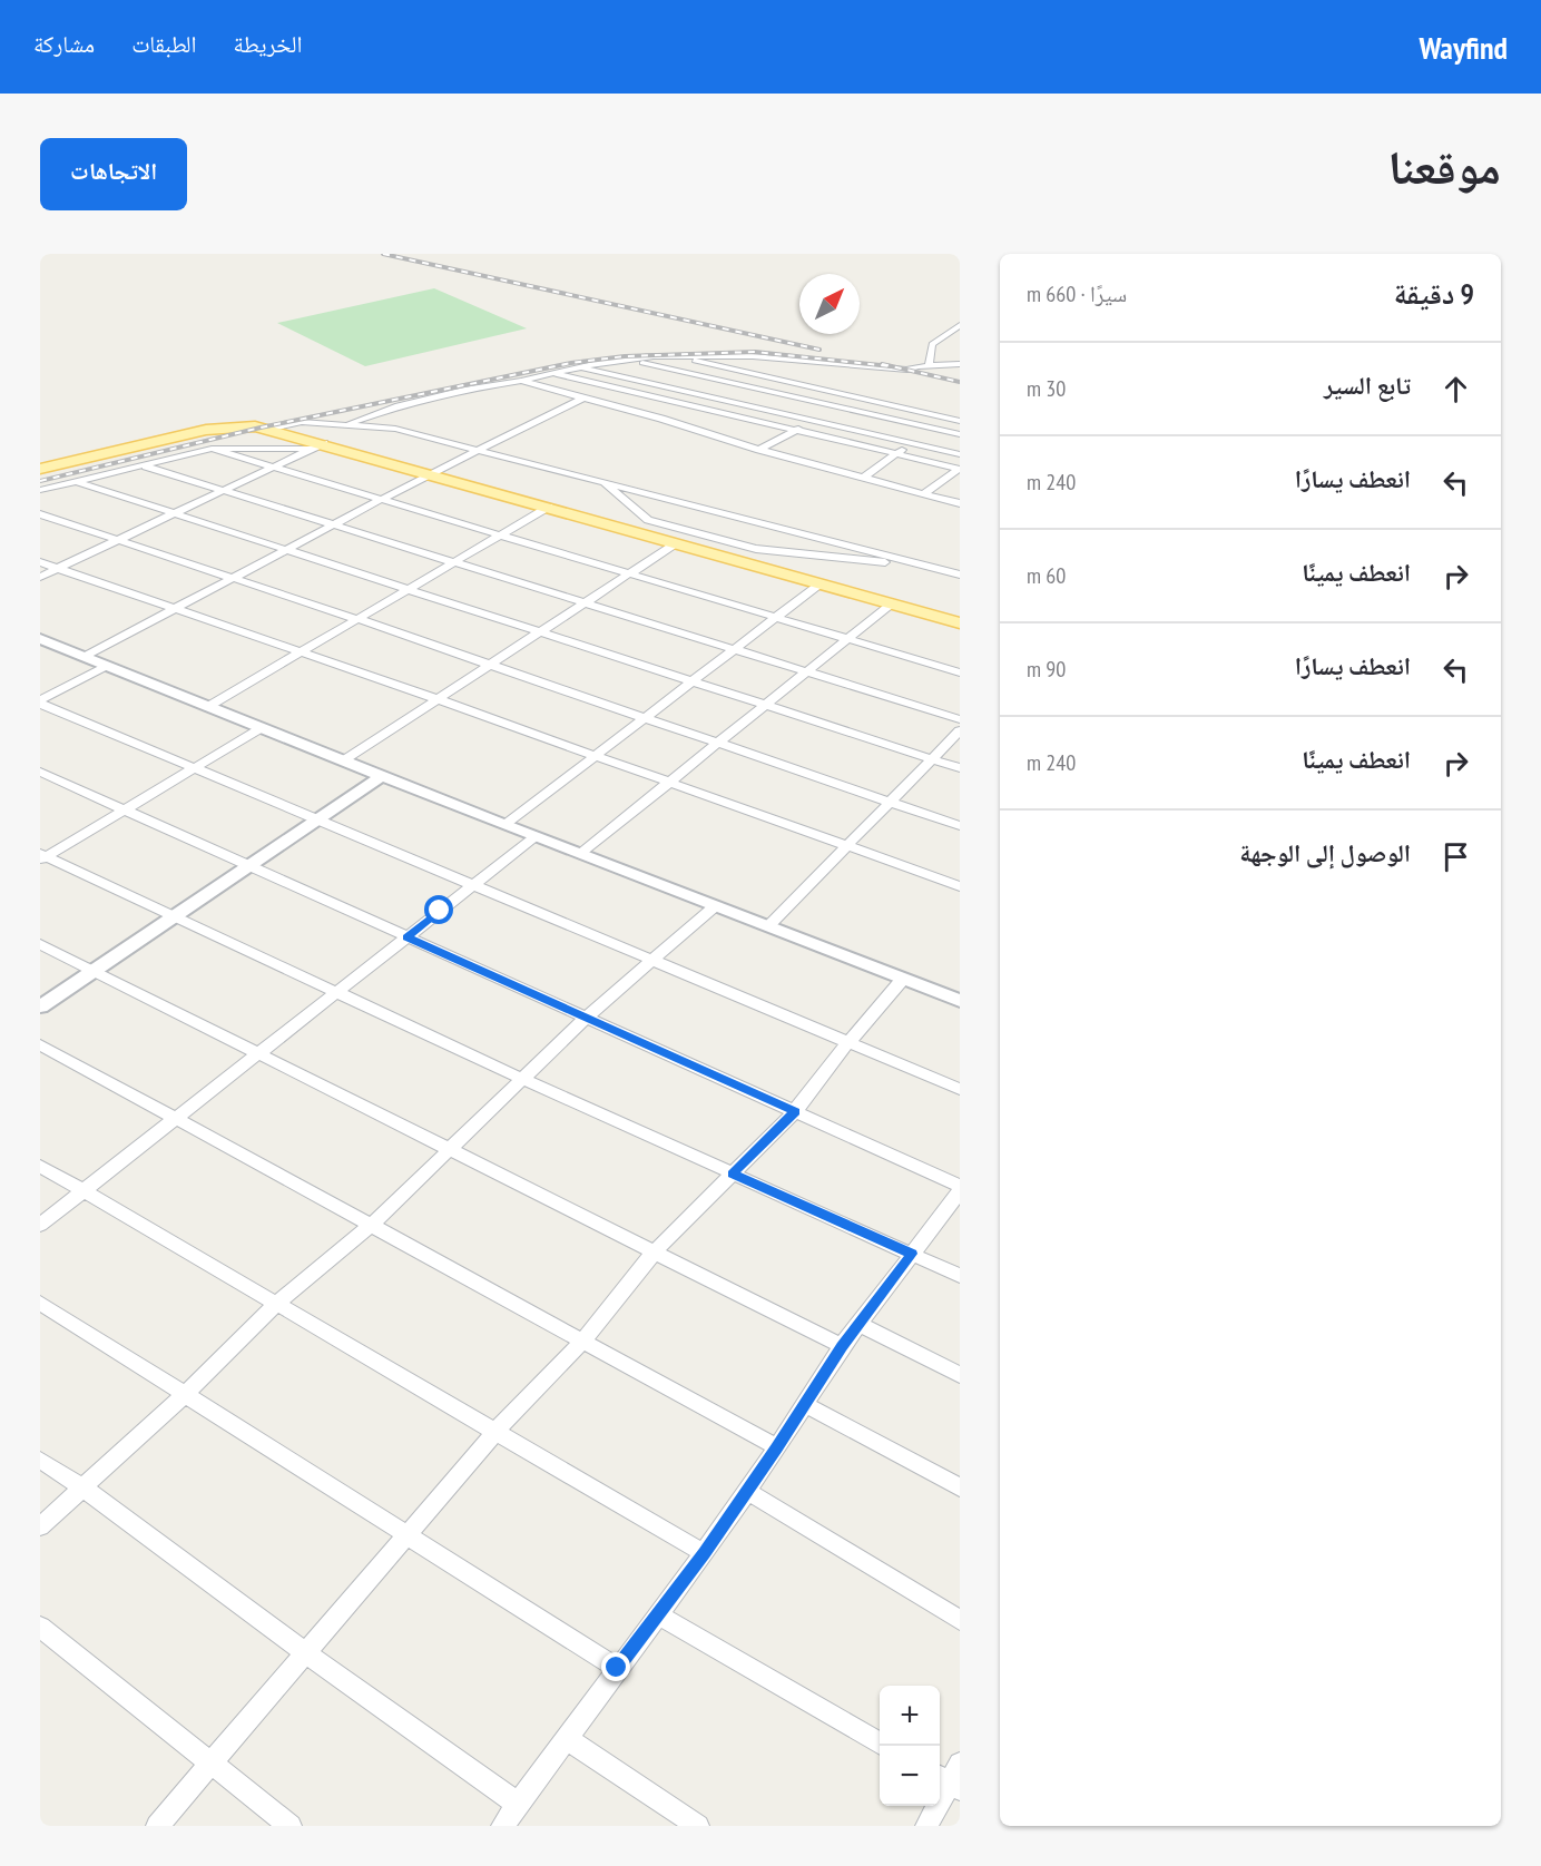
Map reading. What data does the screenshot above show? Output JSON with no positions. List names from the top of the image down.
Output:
{
  "north": "top right",
  "page": {
    "header": "Wayfind",
    "nav": ["الخريطة", "الطبقات", "مشاركة"],
    "title": "موقعنا",
    "buttons": "الاتجاهات",
    "heading": ["9 دقيقة", "سيرًا · 660 m"],
    "list": [
      ["تابع السير", "30 m"],
      ["انعطف يسارًا", "240 m"],
      ["انعطف يمينًا", "60 m"],
      ["انعطف يسارًا", "90 m"],
      ["انعطف يمينًا", "240 m"],
      "الوصول إلى الوجهة"
    ],
    "map_buttons": ["+", "−"]
  }
}
